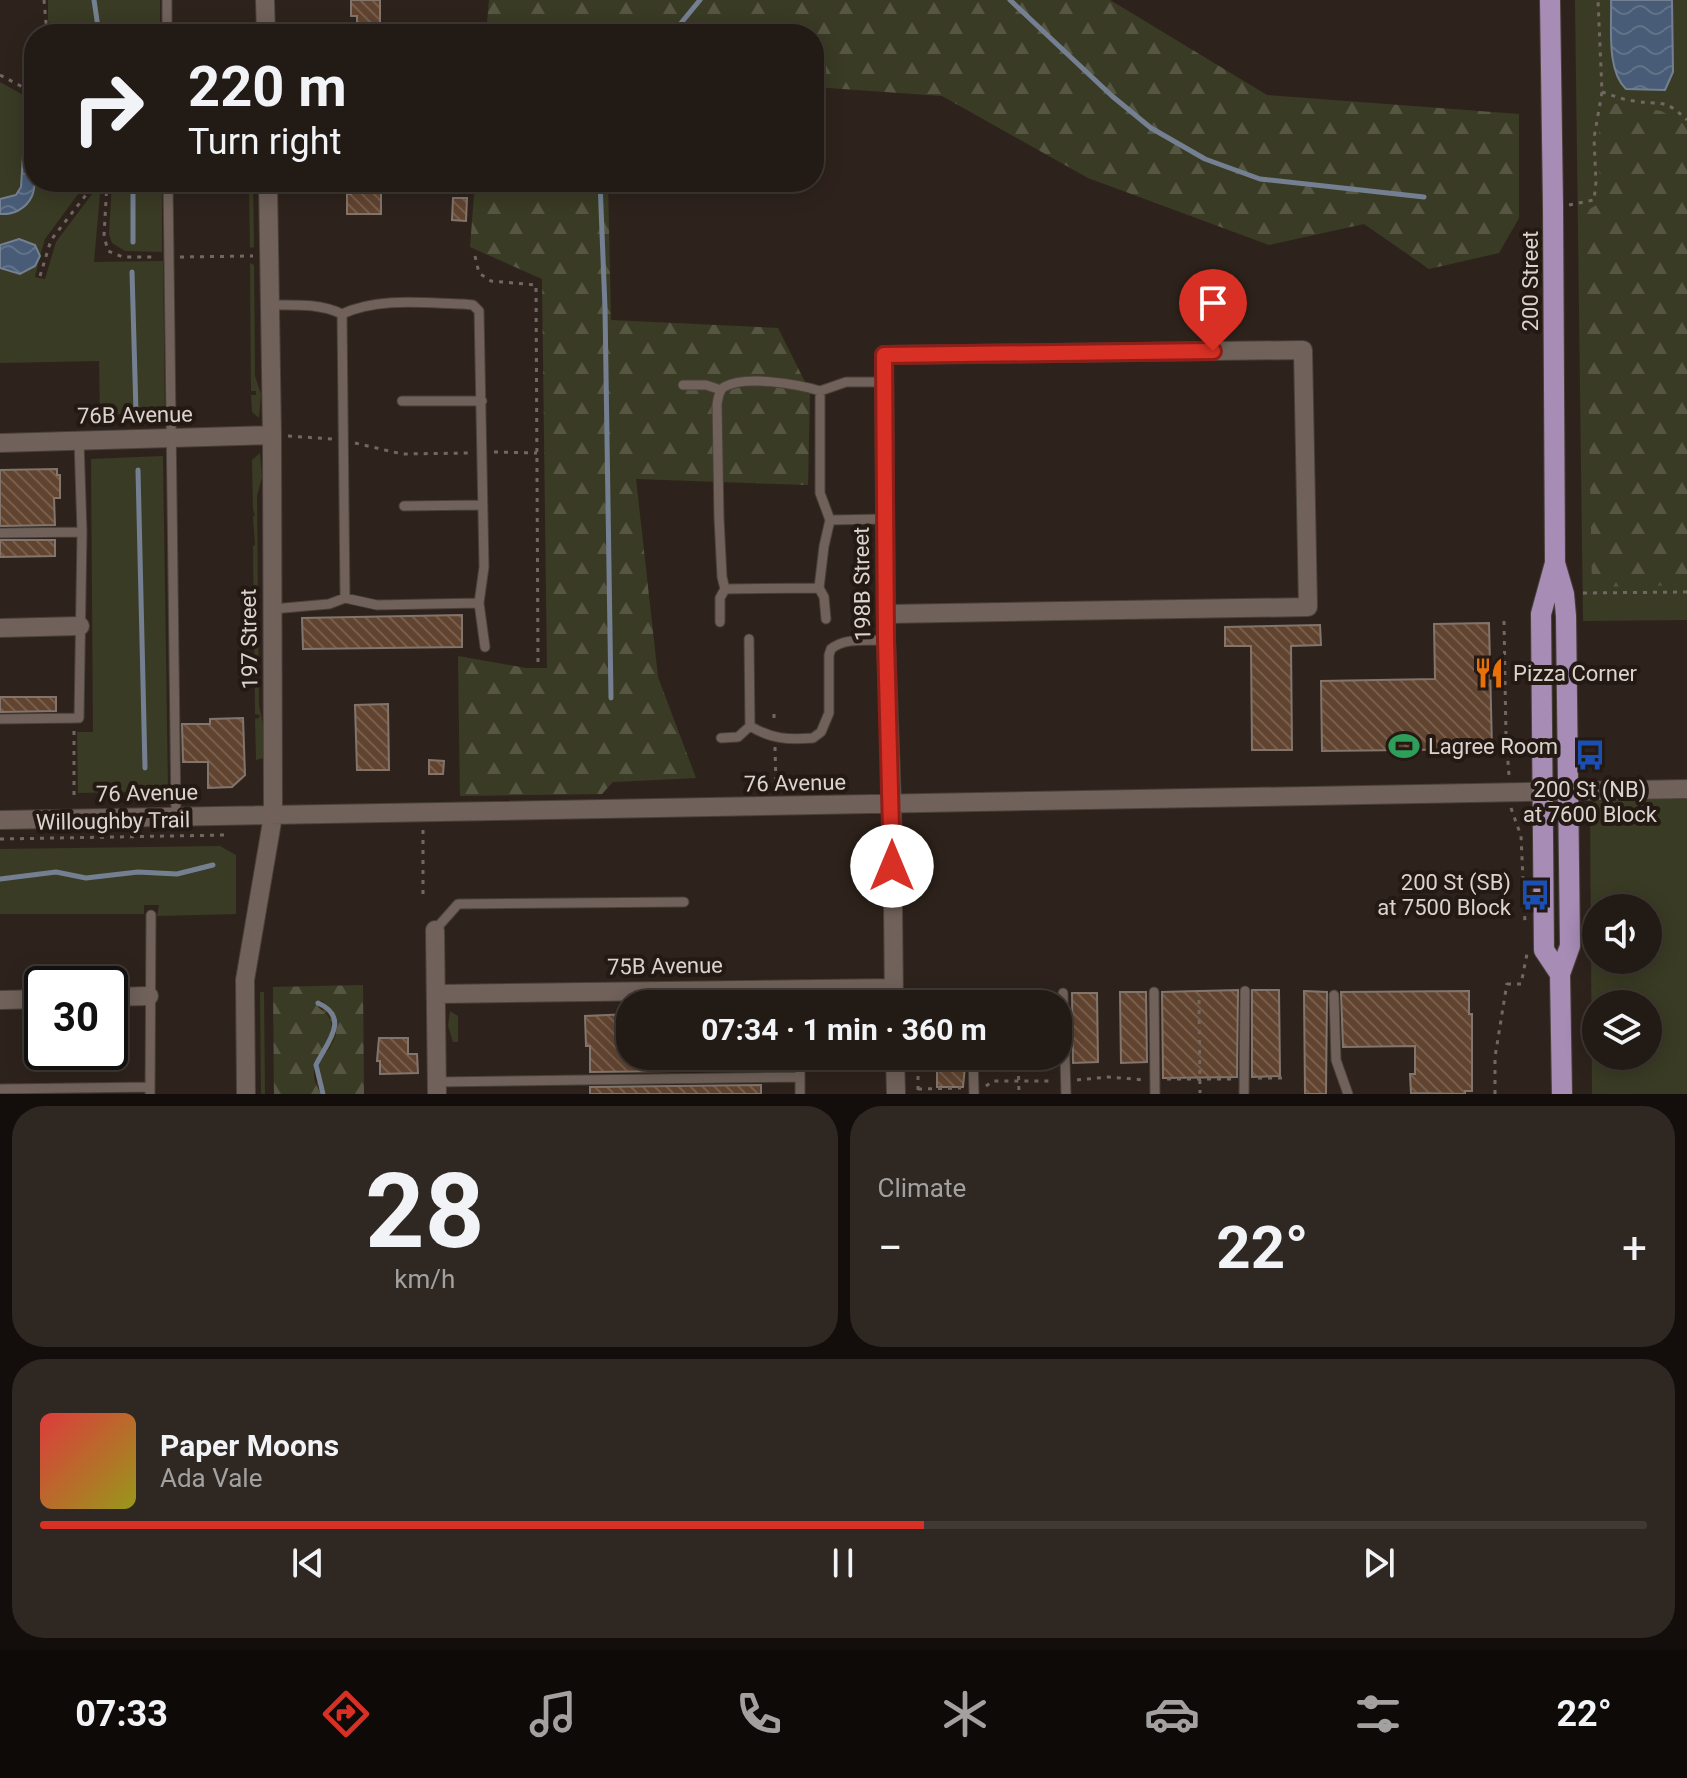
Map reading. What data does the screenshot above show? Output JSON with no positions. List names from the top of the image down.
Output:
{
  "streets": {
    "main road": ["200 Street"],
    "street": [
      "76B Avenue",
      "198B Street",
      "197 Street",
      "76 Avenue",
      "75B Avenue"
    ],
    "path": ["Willoughby Trail"]
  },
  "crossings": [
    ["200 Street", "76 Avenue"],
    ["76B Avenue", "197 Street"],
    ["198B Street", "76 Avenue"],
    ["197 Street", "76 Avenue"]
  ],
  "places": {
    "restaurant": ["Pizza Corner"],
    "sports": ["Lagree Room"],
    "bus stop": ["200 St (NB) at 7600 Block", "200 St (SB) at 7500 Block"]
  },
  "page": {
    "turn": ["220 m", "Turn right"],
    "limit": "30",
    "trip": "07:34 · 1 min · 360 m",
    "tile": [
      ["28", "km/h"],
      "Climate"
    ],
    "heat": ["−", "22°", "+"],
    "song": ["Paper Moons", "Ada Vale"],
    "tabs": ["07:33", "22°"]
  }
}
